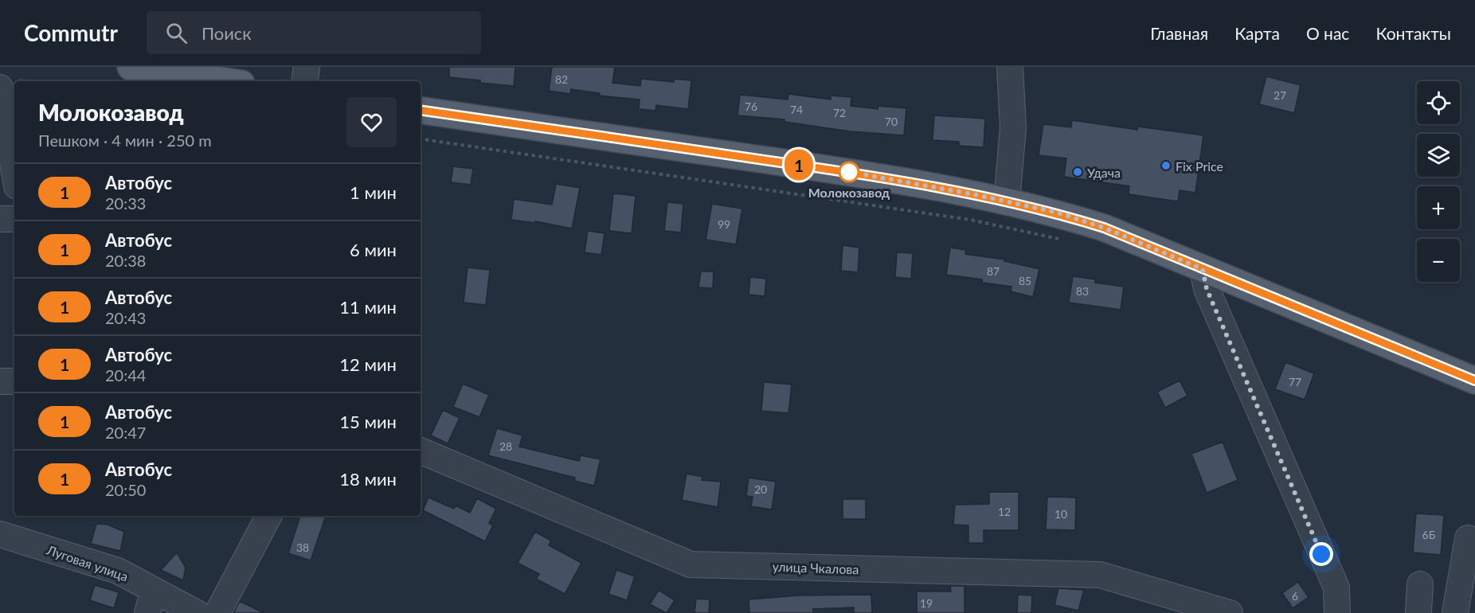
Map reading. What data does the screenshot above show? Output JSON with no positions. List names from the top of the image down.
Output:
{
  "streets": {
    "street": ["Луговая улица", "улица Чкалова"]
  },
  "places": ["Fix Price", "Молокозавод", "Удача"],
  "lines": ["bus line 1"],
  "house_numbers": [
    "82",
    "27",
    "76",
    "74",
    "72",
    "70",
    "99",
    "87",
    "85",
    "83",
    "77",
    "28",
    "20",
    "12",
    "10",
    "6Б",
    "38",
    "6",
    "19"
  ],
  "page": {
    "header": "Commutr",
    "search": "Поиск",
    "nav": [
      "Главная",
      "Карта",
      "О нас",
      "Контакты"
    ],
    "on_map": "1",
    "map_buttons": ["+", "−"],
    "heading": ["Молокозавод", "Пешком · 4 мин · 250 m"],
    "list": [
      {
        "mark": "1",
        "name": "Автобус",
        "note": "20:33",
        "value": "1 мин"
      },
      {
        "mark": "1",
        "name": "Автобус",
        "note": "20:38",
        "value": "6 мин"
      },
      {
        "mark": "1",
        "name": "Автобус",
        "note": "20:43",
        "value": "11 мин"
      },
      {
        "mark": "1",
        "name": "Автобус",
        "note": "20:44",
        "value": "12 мин"
      },
      {
        "mark": "1",
        "name": "Автобус",
        "note": "20:47",
        "value": "15 мин"
      },
      {
        "mark": "1",
        "name": "Автобус",
        "note": "20:50",
        "value": "18 мин"
      }
    ]
  }
}
